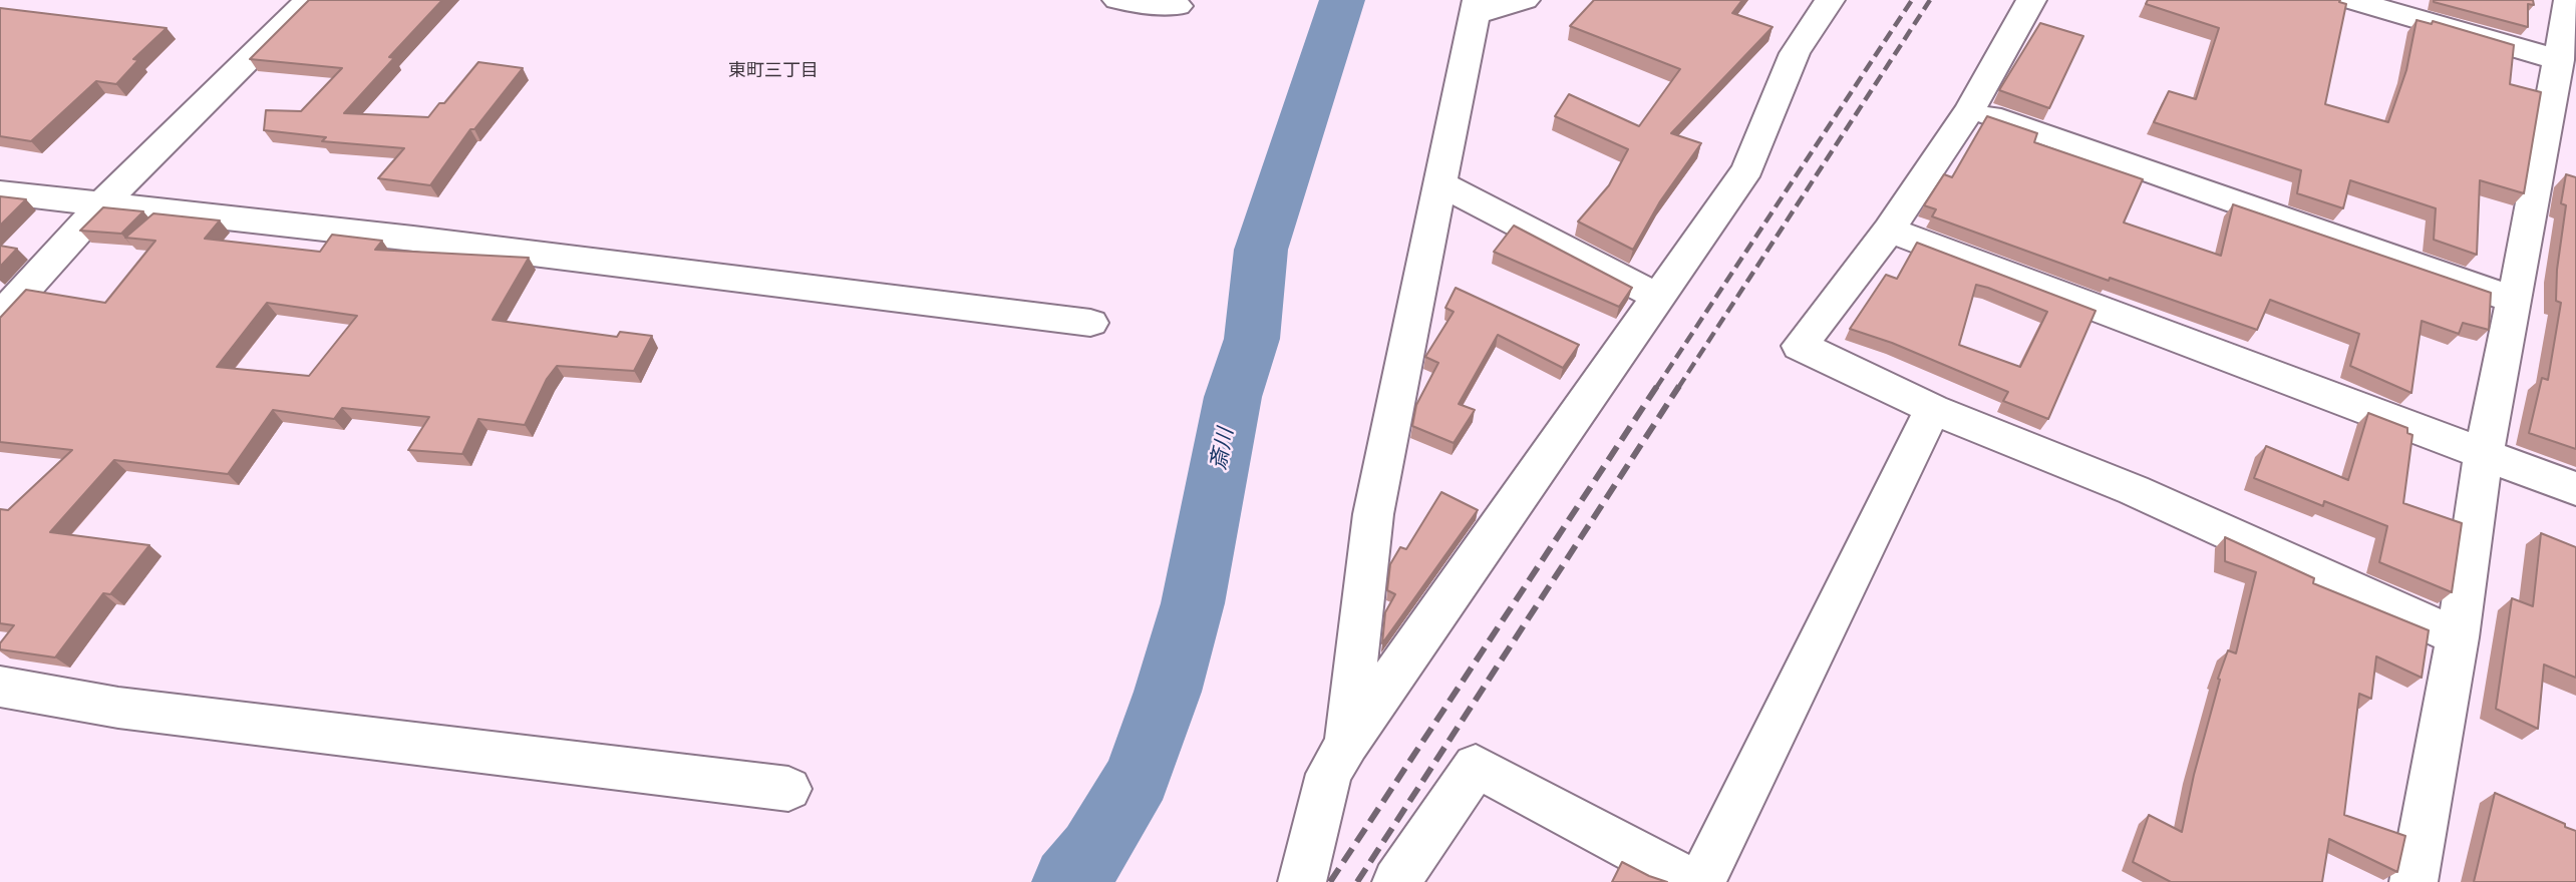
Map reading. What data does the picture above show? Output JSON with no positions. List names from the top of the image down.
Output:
{
  "districts": ["東町三丁目"],
  "water": ["斎川"]
}
